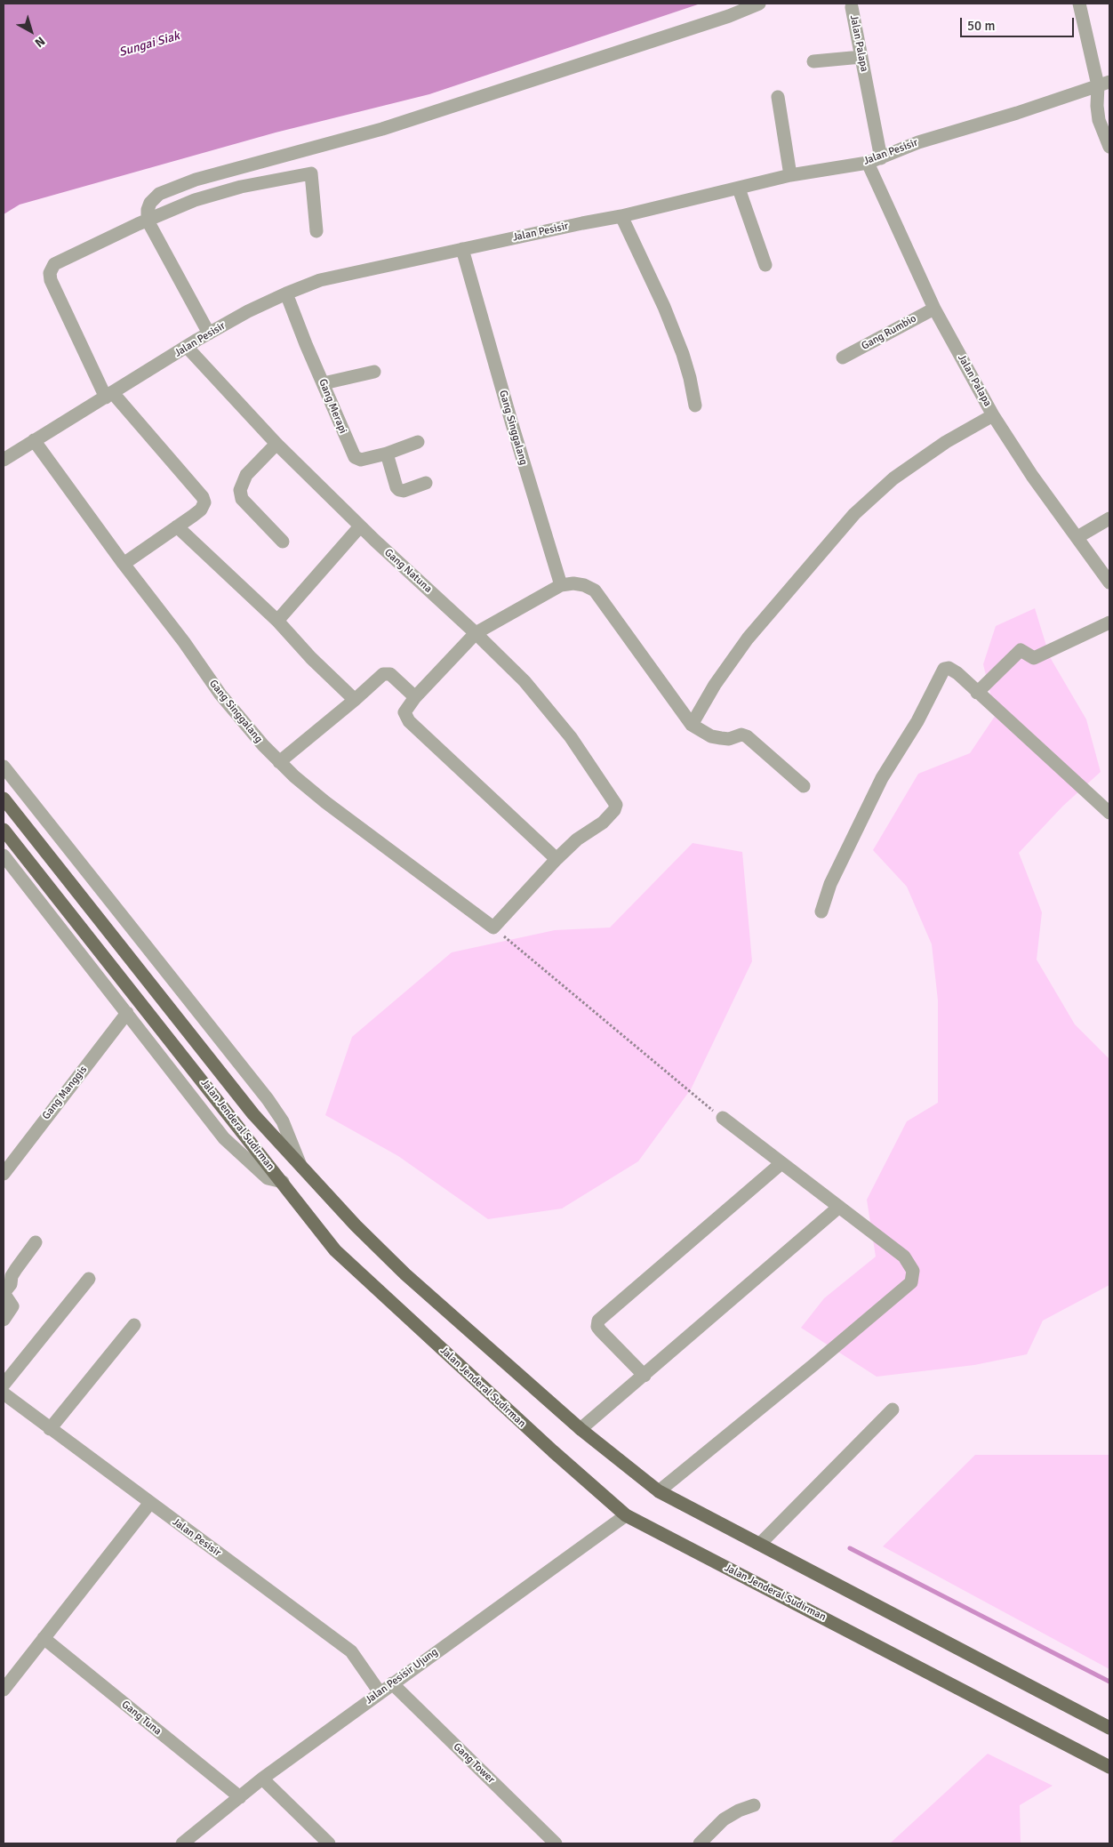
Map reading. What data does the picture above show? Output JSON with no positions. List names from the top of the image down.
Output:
{
  "streets": {
    "main road": ["Jalan Jenderal Sudirman"],
    "street": [
      "Jalan Palapa",
      "Jalan Pesisir",
      "Gang Rumbio",
      "Gang Merapi",
      "Gang Singgalang",
      "Gang Natuna",
      "Gang Manggis",
      "Jalan Pesisir Ujung",
      "Gang Tuna",
      "Gang Tower"
    ]
  },
  "crossings": [
    ["Jalan Palapa", "Jalan Pesisir"],
    ["Jalan Palapa", "Gang Rumbio"],
    ["Jalan Pesisir", "Gang Merapi"],
    ["Jalan Pesisir", "Gang Singgalang"],
    ["Jalan Pesisir", "Gang Natuna"],
    ["Jalan Pesisir", "Jalan Pesisir Ujung"],
    ["Jalan Jenderal Sudirman", "Jalan Pesisir Ujung"],
    ["Jalan Pesisir Ujung", "Gang Tuna"],
    ["Jalan Pesisir Ujung", "Gang Tower"]
  ],
  "water": ["Sungai Siak"],
  "scale_bar": "50 m",
  "north": "bottom right"
}
